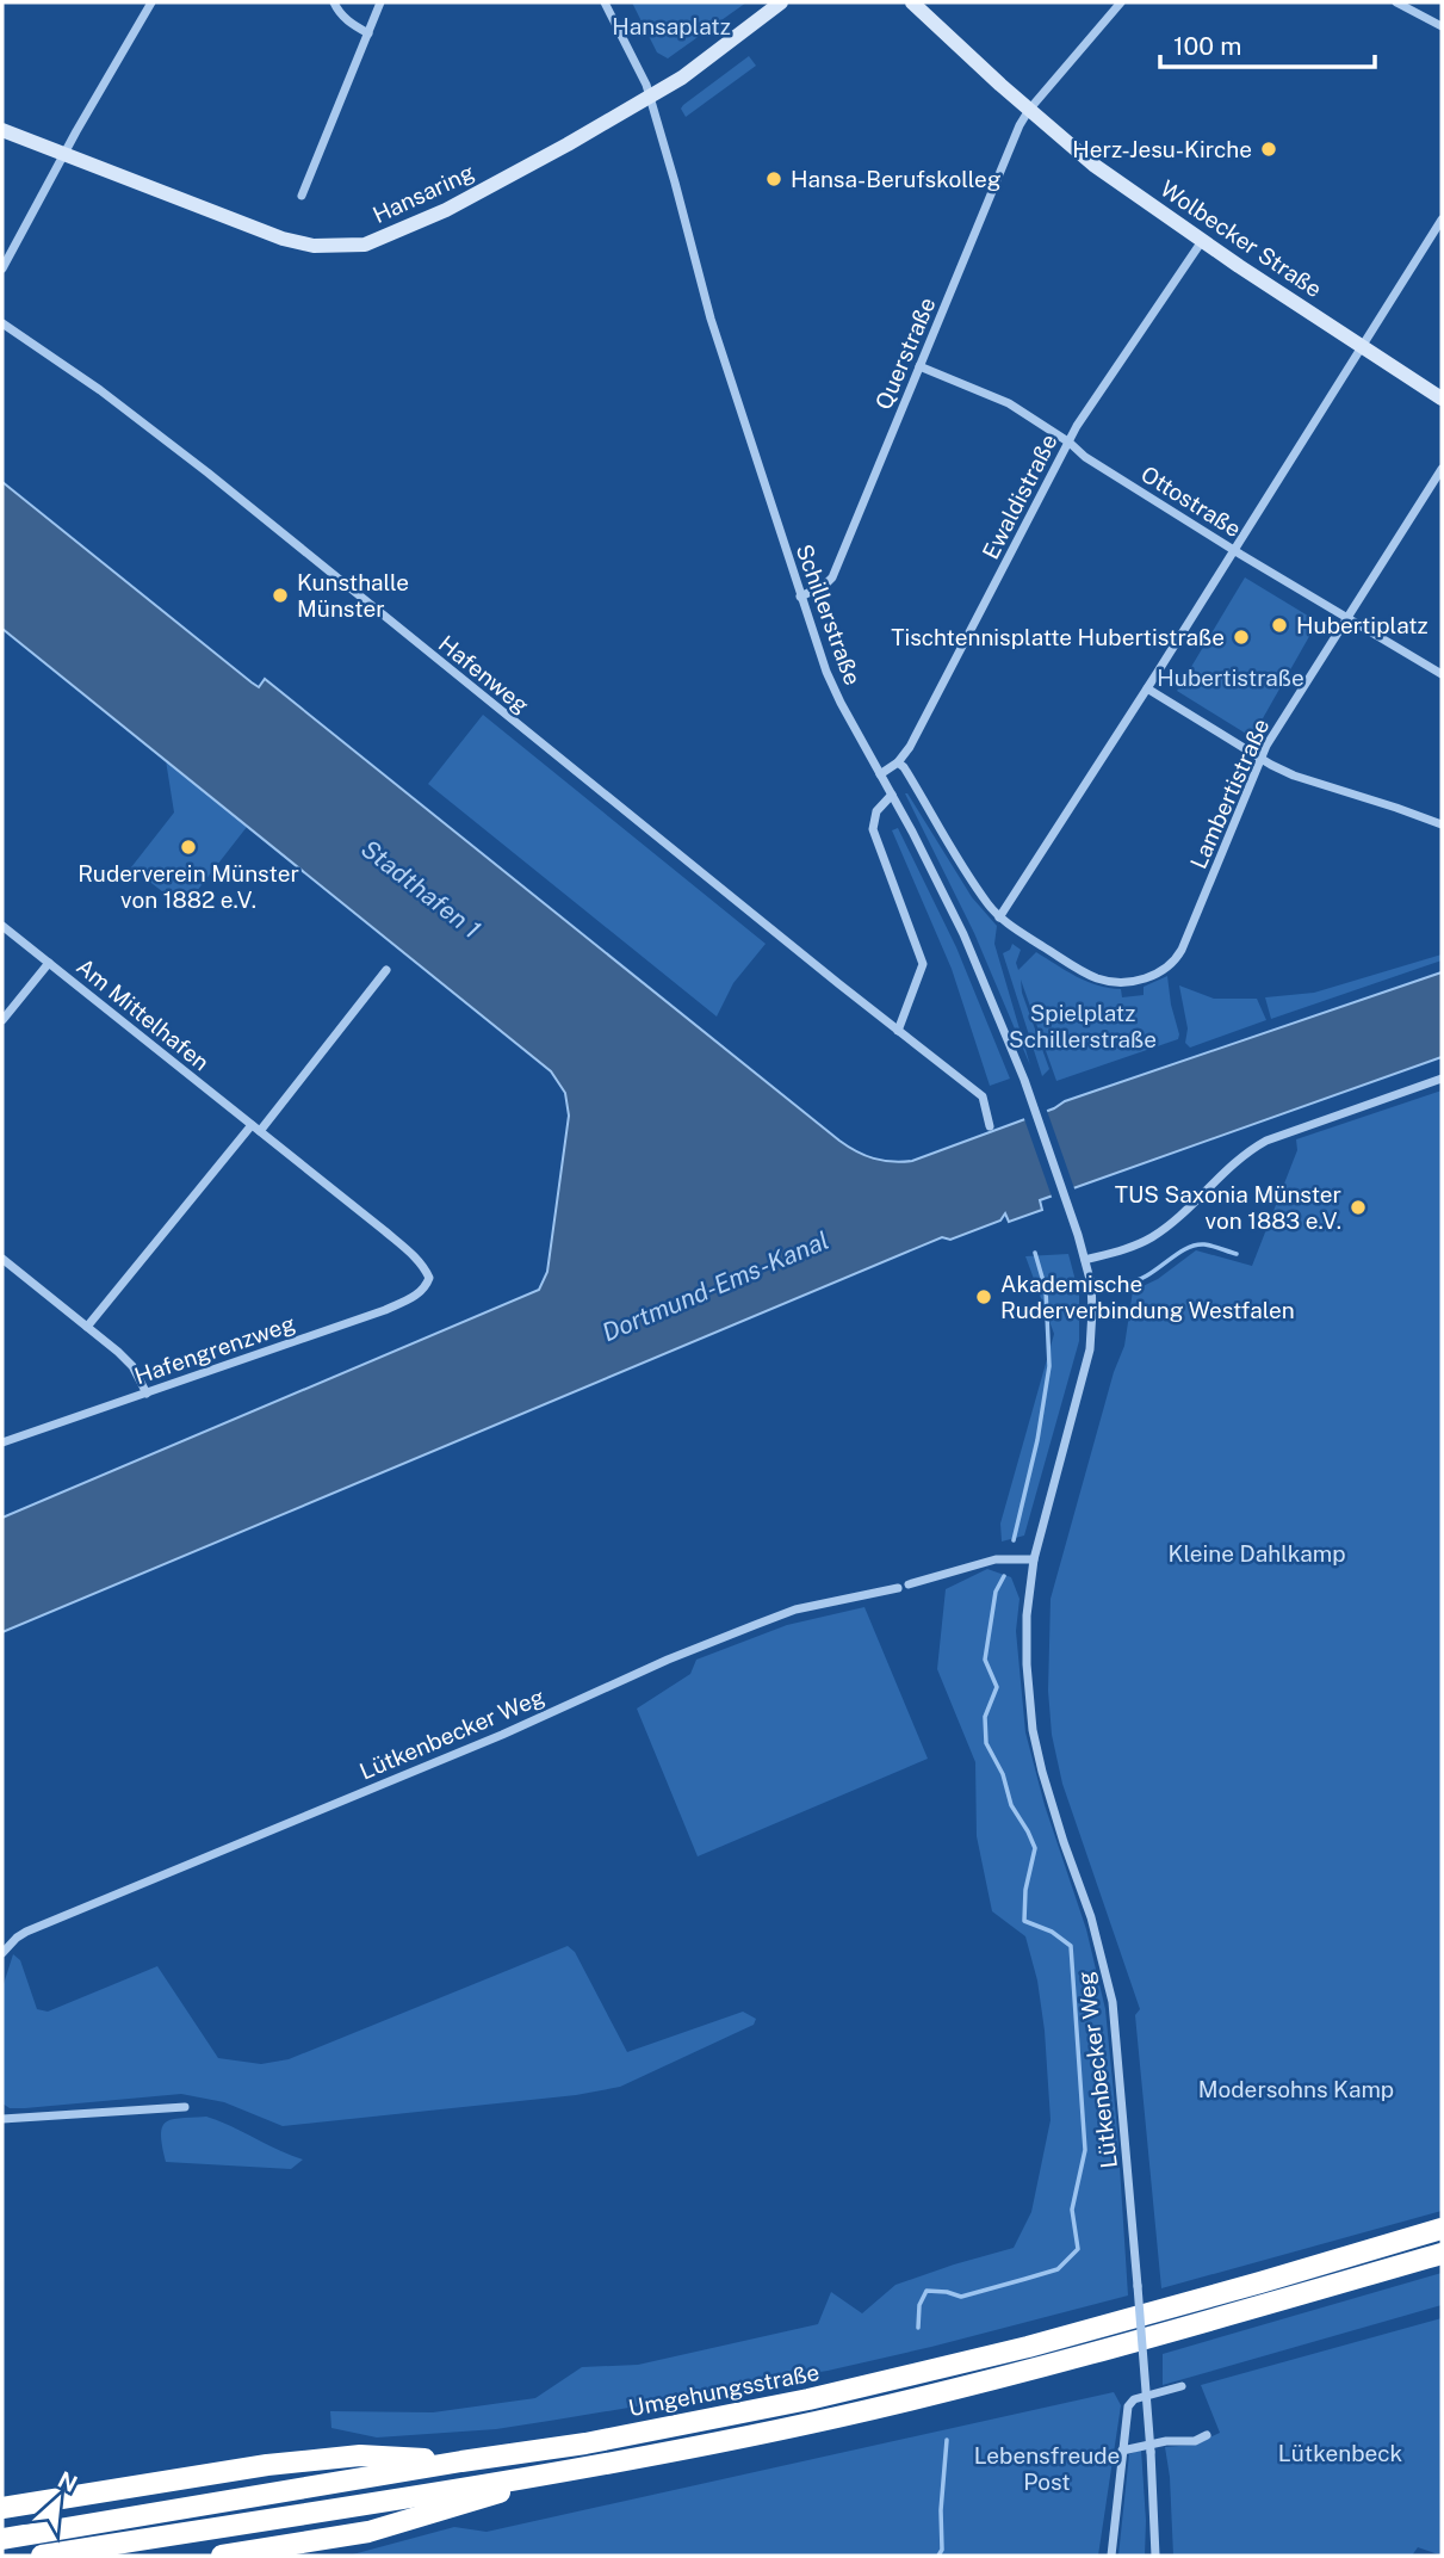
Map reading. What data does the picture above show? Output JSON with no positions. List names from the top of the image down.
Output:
{
  "streets": {
    "highway": ["Umgehungsstraße"],
    "main road": ["Hansaring", "Wolbecker Straße"],
    "street": [
      "Querstraße",
      "Ewaldistraße",
      "Ottostraße",
      "Schillerstraße",
      "Hafenweg",
      "Lambertistraße",
      "Am Mittelhafen",
      "Hafengrenzweg",
      "Lütkenbecker Weg"
    ]
  },
  "crossings": [
    ["Hansaring", "Schillerstraße"],
    ["Wolbecker Straße", "Querstraße"],
    ["Wolbecker Straße", "Ewaldistraße"],
    ["Querstraße", "Ottostraße"],
    ["Querstraße", "Schillerstraße"],
    ["Ewaldistraße", "Ottostraße"],
    ["Ewaldistraße", "Schillerstraße"],
    ["Ottostraße", "Lambertistraße"],
    ["Schillerstraße", "Lütkenbecker Weg"],
    ["Am Mittelhafen", "Hafengrenzweg"]
  ],
  "water": ["Stadthafen 1", "Dortmund-Ems-Kanal"],
  "parks": [
    "Hansaplatz",
    "Hubertistraße",
    "Spielplatz Schillerstraße",
    "Kleine Dahlkamp",
    "Modersohns Kamp",
    "Lütkenbeck",
    "Lebensfreude Post"
  ],
  "places": [
    "Herz-Jesu-Kirche",
    "Hansa-Berufskolleg",
    "Kunsthalle Münster",
    "Hubertiplatz",
    "Tischtennisplatte Hubertistraße",
    "Ruderverein Münster von 1882 e.V.",
    "TUS Saxonia Münster von 1883 e.V.",
    "Akademische Ruderverbindung Westfalen"
  ],
  "scale_bar": "100 m",
  "north": "top right"
}
